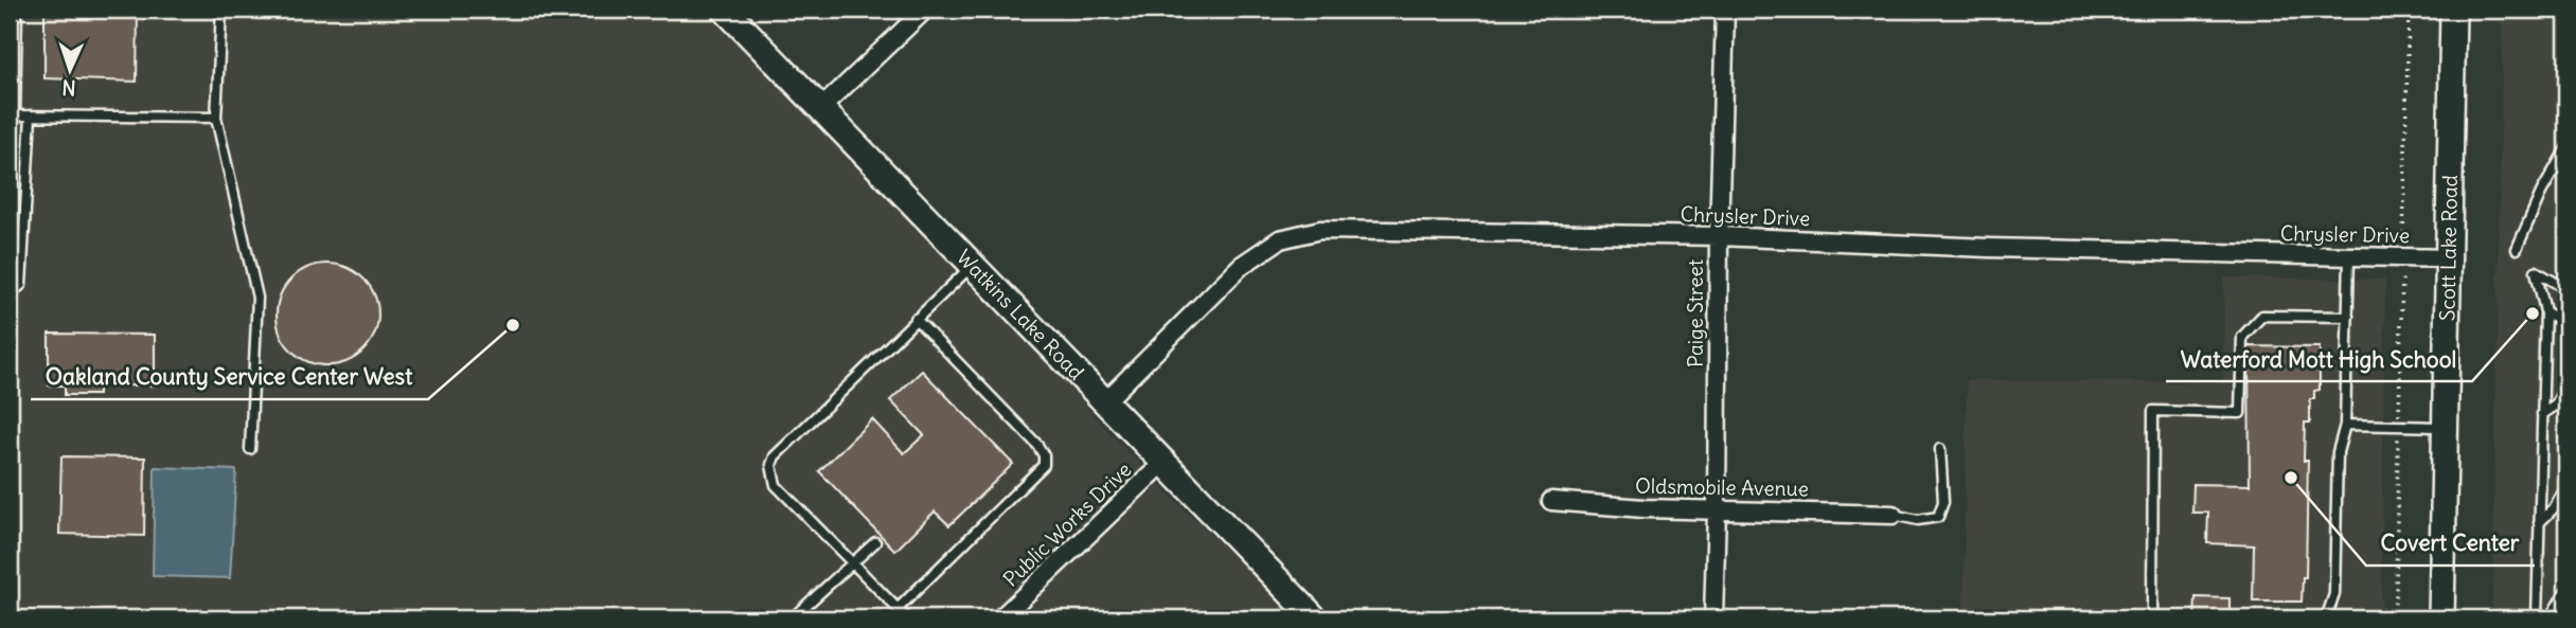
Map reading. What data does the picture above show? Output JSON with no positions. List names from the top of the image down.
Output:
{
  "streets": {
    "street": [
      "Chrysler Drive",
      "Scott Lake Road",
      "Watkins Lake Road",
      "Paige Street",
      "Oldsmobile Avenue",
      "Public Works Drive"
    ]
  },
  "crossings": [
    ["Chrysler Drive", "Scott Lake Road"],
    ["Chrysler Drive", "Watkins Lake Road"],
    ["Chrysler Drive", "Paige Street"],
    ["Watkins Lake Road", "Public Works Drive"],
    ["Paige Street", "Oldsmobile Avenue"]
  ],
  "places": ["Waterford Mott High School", "Oakland County Service Center West", "Covert Center"],
  "north": "bottom"
}
